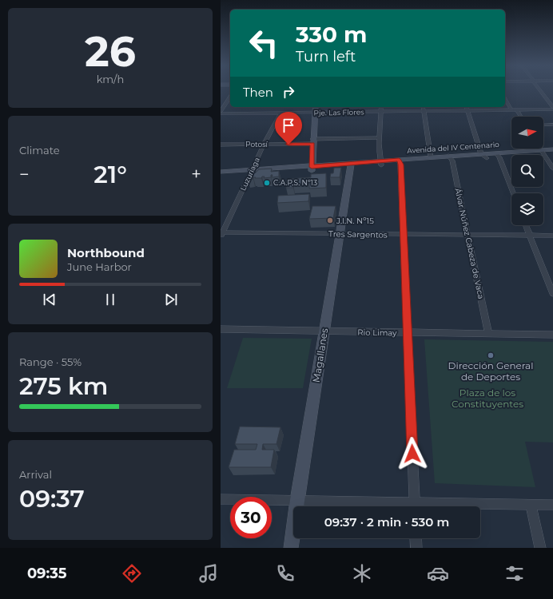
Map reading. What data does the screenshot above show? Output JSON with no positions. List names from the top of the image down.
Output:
{
  "streets": {
    "street": [
      "Pje. Las Flores",
      "Potosí",
      "Avenida del IV Centenario",
      "Luzuriaga",
      "Tres Sargentos",
      "Álvar Núñez Cabeza de Vaca",
      "Rio Limay",
      "Magallanes"
    ]
  },
  "crossings": [
    ["Pje. Las Flores", "Luzuriaga"],
    ["Potosí", "Luzuriaga"],
    ["Avenida del IV Centenario", "Luzuriaga"],
    ["Avenida del IV Centenario", "Álvar Núñez Cabeza de Vaca"],
    ["Avenida del IV Centenario", "Magallanes"],
    ["Luzuriaga", "Tres Sargentos"],
    ["Tres Sargentos", "Álvar Núñez Cabeza de Vaca"],
    ["Tres Sargentos", "Magallanes"],
    ["Álvar Núñez Cabeza de Vaca", "Rio Limay"],
    ["Rio Limay", "Magallanes"]
  ],
  "parks": ["Plaza de los Constituyentes"],
  "places": ["C.A.P.S. Nº13", "J.I.N. Nº15", "Dirección General de Deportes"],
  "north": "right",
  "page": {
    "tile": [
      ["26", "km/h"],
      "Climate",
      ["Range · 55%", "275 km"],
      ["Arrival", "09:37"]
    ],
    "turn": ["330 m", "Turn left"],
    "then": "Then",
    "heat": ["−", "21°", "+"],
    "song": ["Northbound", "June Harbor"],
    "limit": "30",
    "trip": "09:37 · 2 min · 530 m",
    "tabs": "09:35"
  }
}
